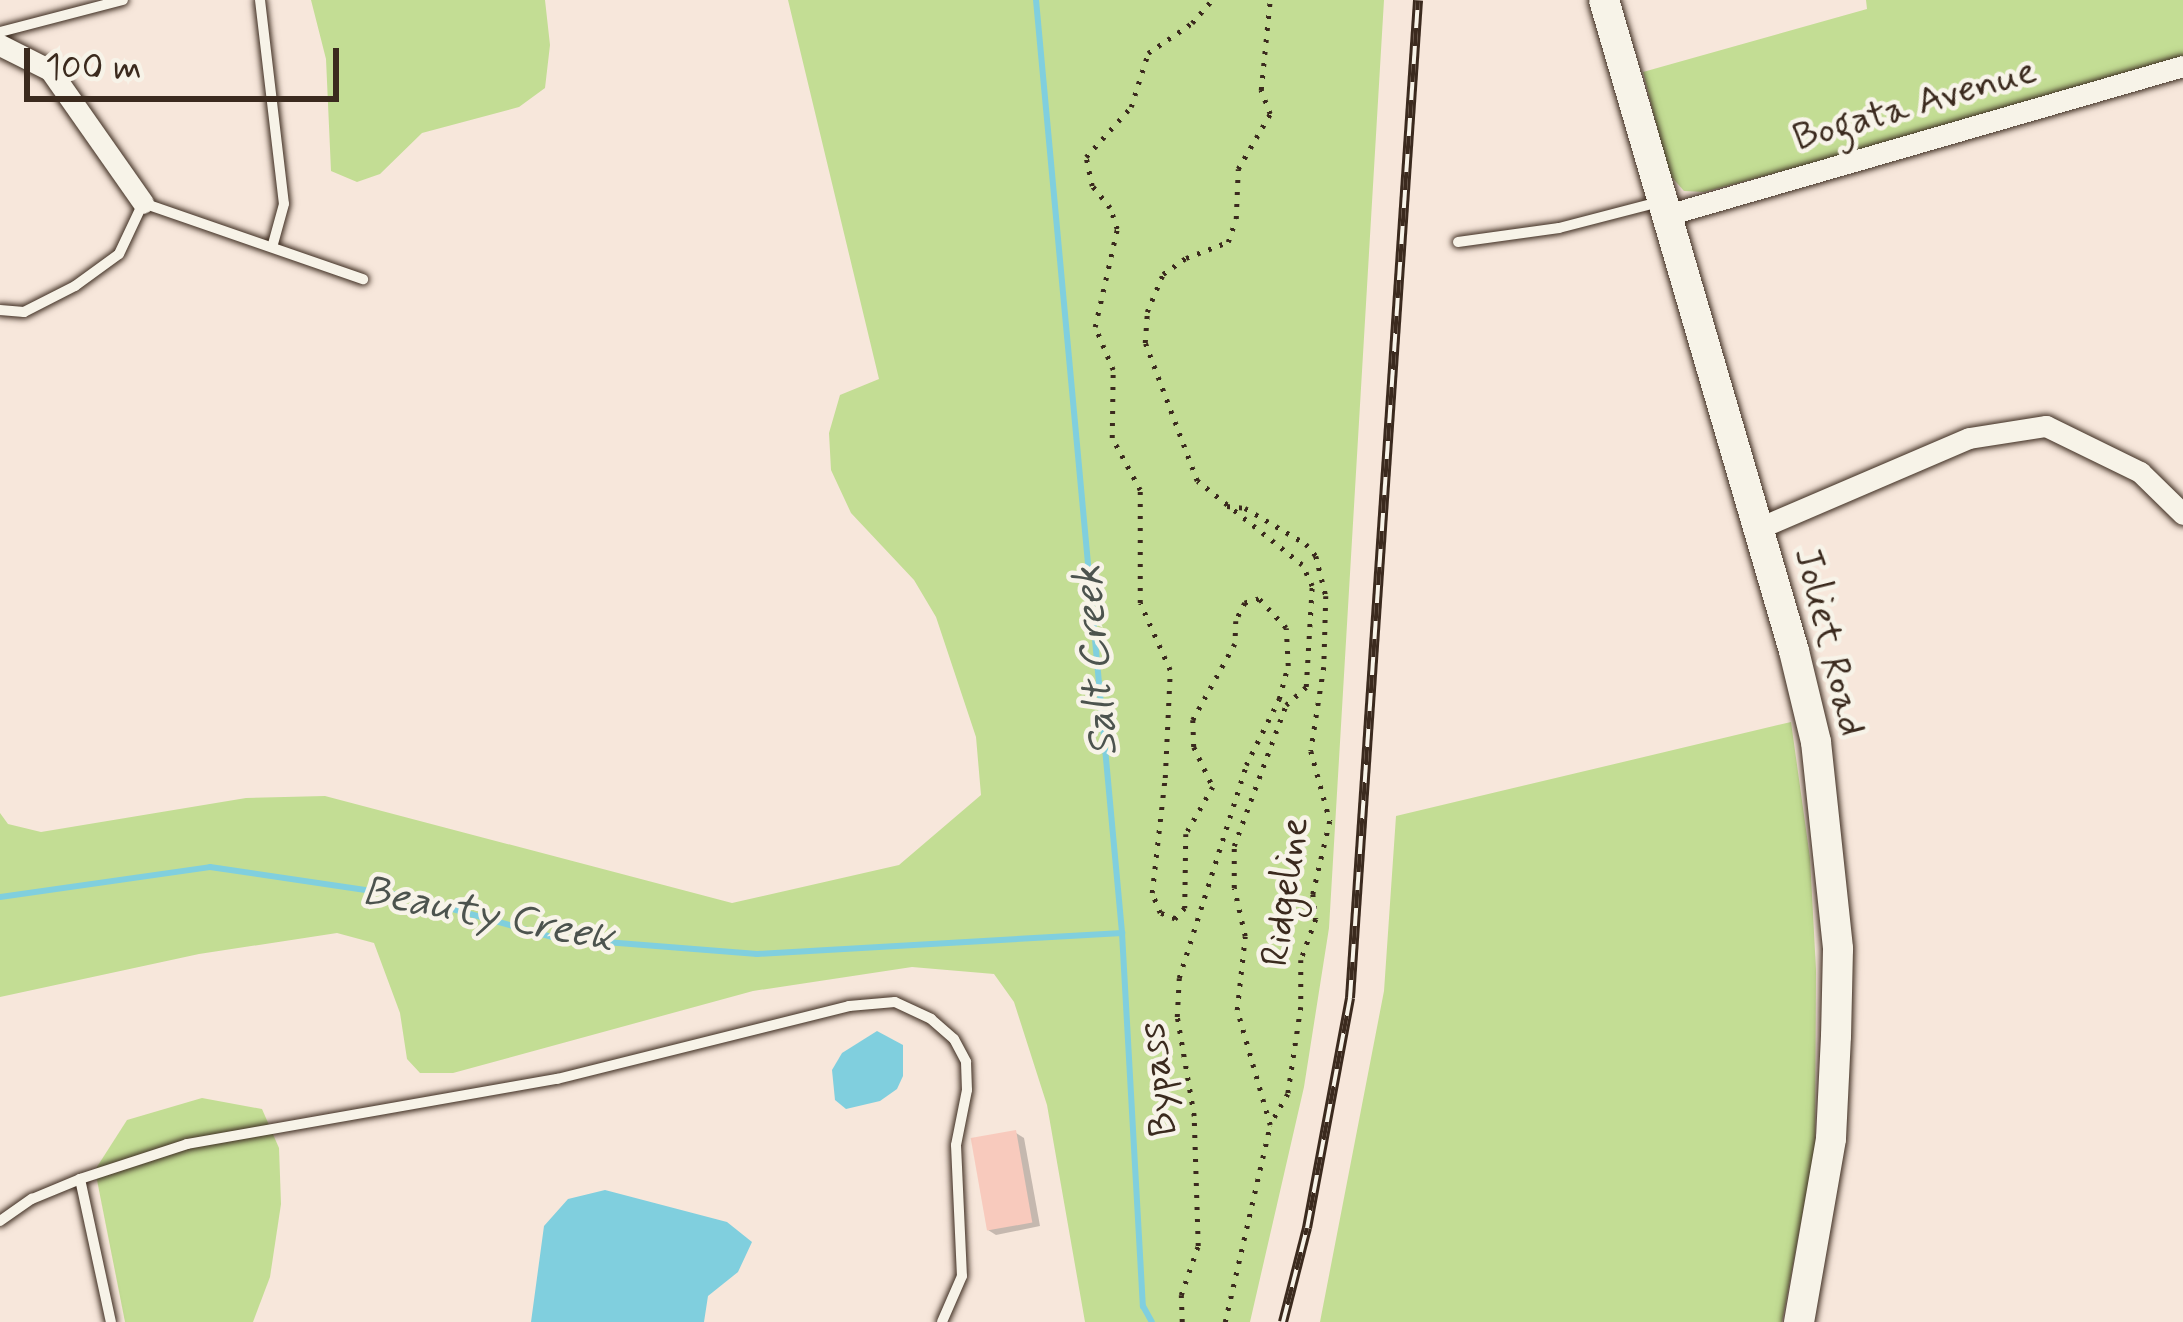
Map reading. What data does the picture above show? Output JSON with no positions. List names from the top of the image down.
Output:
{
  "streets": {
    "main road": ["Joliet Road"],
    "street": ["Bogata Avenue"],
    "path": ["Ridgeline", "Bypass"]
  },
  "crossings": [
    ["Bogata Avenue", "Joliet Road"]
  ],
  "water": ["Salt Creek", "Beauty Creek"],
  "scale_bar": "100 m"
}
